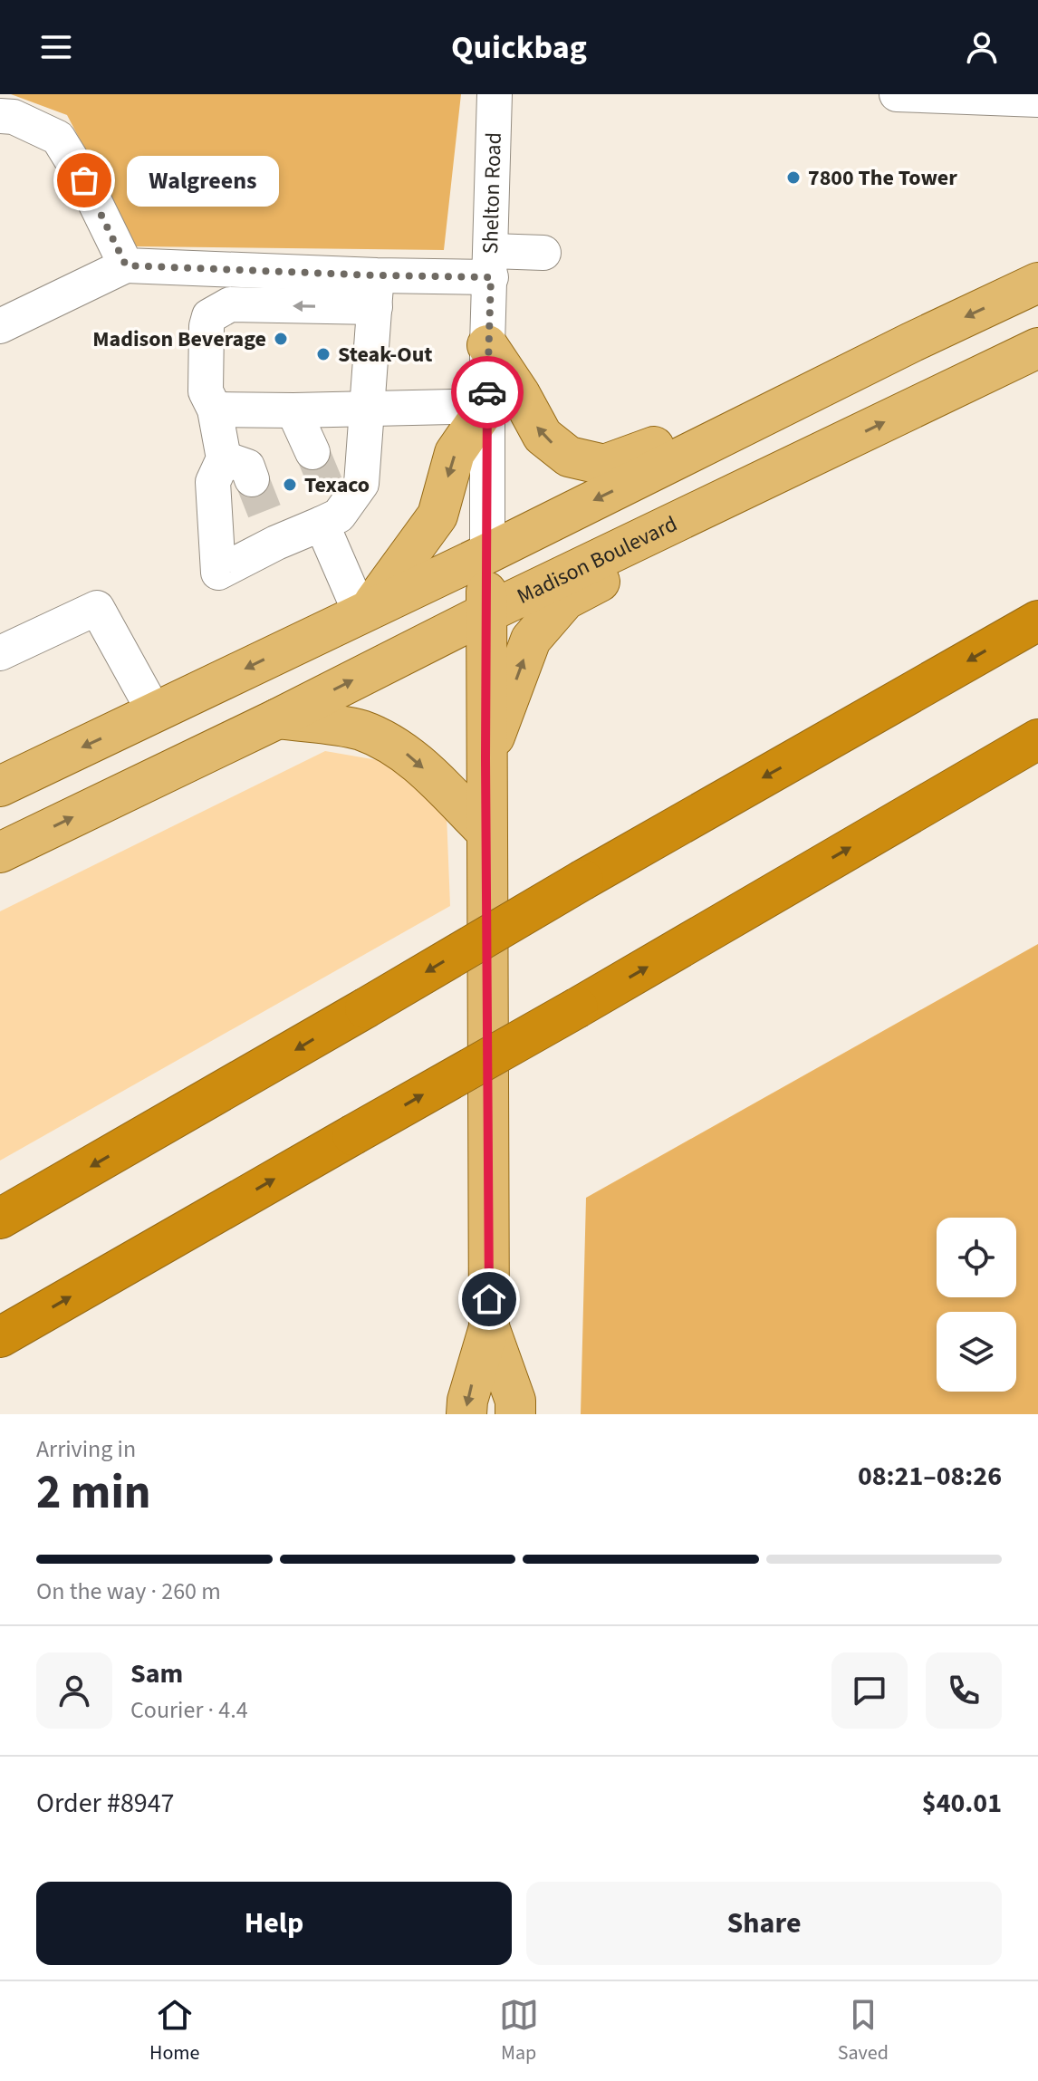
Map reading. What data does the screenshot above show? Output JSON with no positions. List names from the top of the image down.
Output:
{
  "streets": {
    "main road": ["Madison Boulevard"],
    "street": ["Shelton Road"]
  },
  "places": [
    "7800 The Tower",
    "Walgreens",
    "Madison Beverage",
    "Steak-Out",
    "Texaco"
  ],
  "page": {
    "header": "Quickbag",
    "bubble": "Walgreens",
    "heading": ["2 min", "Arriving in", "08:21–08:26"],
    "panel": [
      "Sam",
      "Courier · 4.4",
      "Order #8947",
      "$40.01"
    ],
    "bar": "On the way · 260 m",
    "buttons": ["Help", "Share"],
    "tabs": ["Home", "Map", "Saved"]
  }
}
